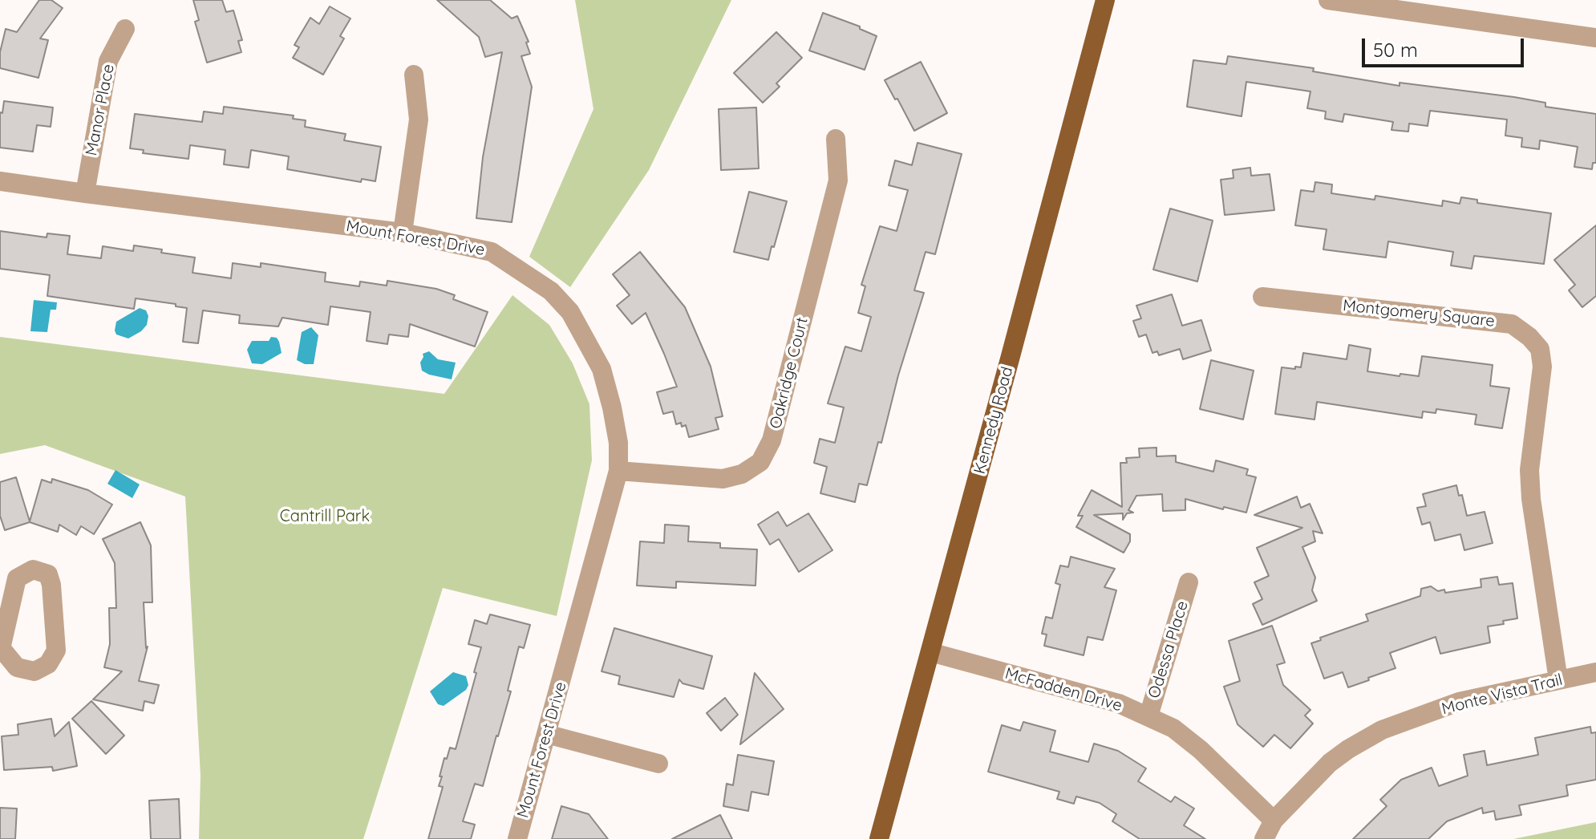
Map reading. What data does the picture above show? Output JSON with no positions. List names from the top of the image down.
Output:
{
  "streets": {
    "main road": ["Kennedy Road"],
    "street": [
      "Manor Place",
      "Mount Forest Drive",
      "Montgomery Square",
      "Oakridge Court",
      "Odessa Place",
      "McFadden Drive",
      "Monte Vista Trail"
    ]
  },
  "crossings": [
    ["Manor Place", "Mount Forest Drive"],
    ["Mount Forest Drive", "Oakridge Court"],
    ["Montgomery Square", "Monte Vista Trail"],
    ["Kennedy Road", "McFadden Drive"],
    ["Odessa Place", "McFadden Drive"],
    ["McFadden Drive", "Monte Vista Trail"]
  ],
  "parks": ["Cantrill Park"],
  "scale_bar": "50 m"
}
